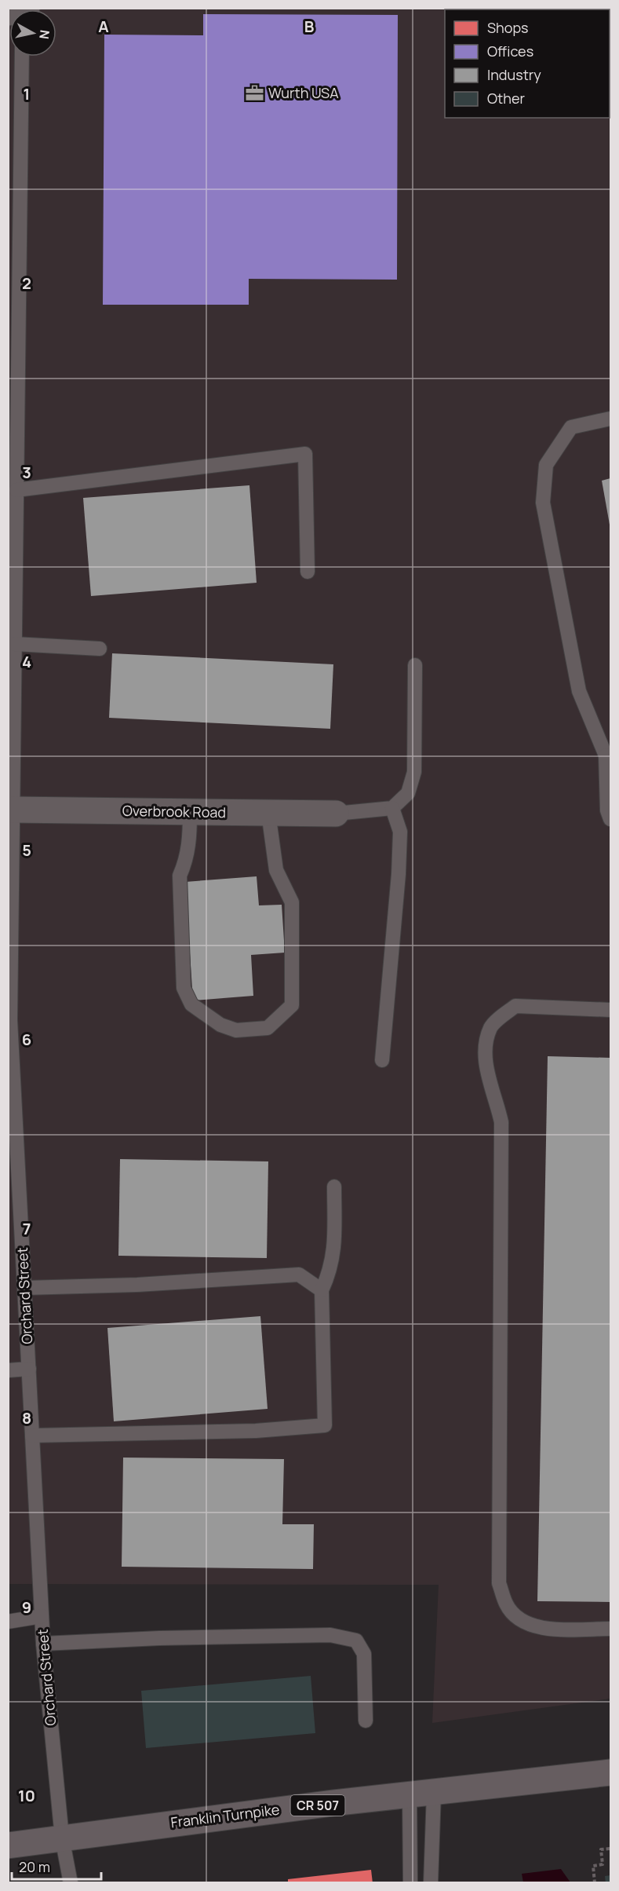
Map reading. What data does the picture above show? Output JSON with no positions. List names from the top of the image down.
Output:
{
  "streets": {
    "main road": ["CR 507", "Franklin Turnpike"],
    "street": ["Overbrook Road"],
    "lane": ["Orchard Street"]
  },
  "crossings": [
    ["Overbrook Road", "Orchard Street"],
    ["Orchard Street", "Franklin Turnpike"]
  ],
  "places": {
    "office": ["Wurth USA"]
  },
  "legend": [
    "Shops",
    "Offices",
    "Industry",
    "Other"
  ],
  "scale_bar": "20 m",
  "north": "right",
  "grid": {
    "columns": ["A", "B"],
    "rows": [
      "1",
      "2",
      "3",
      "4",
      "5",
      "6",
      "7",
      "8",
      "9",
      "10"
    ]
  }
}
